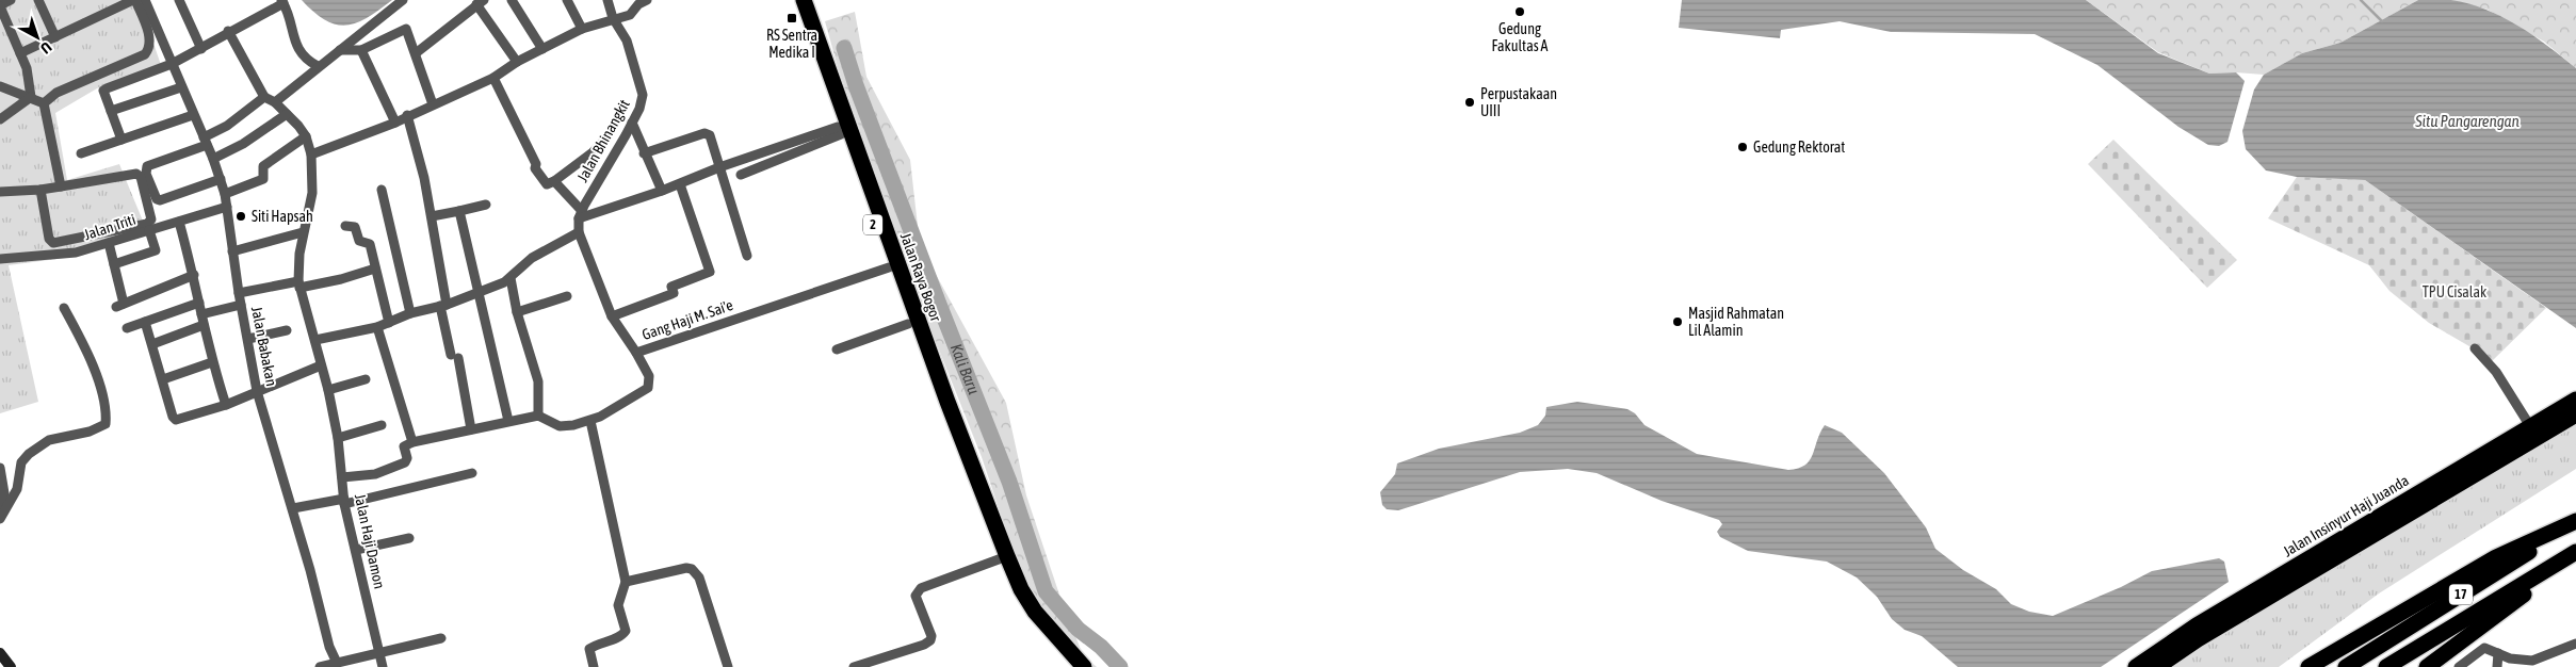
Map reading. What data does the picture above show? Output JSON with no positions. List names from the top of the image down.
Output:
{
  "streets": {
    "highway": [
      "2",
      "Jalan Raya Bogor",
      "Jalan Insinyur Haji Juanda",
      "17"
    ],
    "street": [
      "Jalan Bhinangkit",
      "Jalan Triti",
      "Gang Haji M. Sai'e",
      "Jalan Babakan",
      "Jalan Haji Damon"
    ]
  },
  "crossings": [
    ["Jalan Triti", "Jalan Babakan"],
    ["Jalan Raya Bogor", "Gang Haji M. Sai'e"]
  ],
  "water": ["Situ Pangarengan", "Kali Baru"],
  "parks": ["TPU Cisalak"],
  "places": {
    "other": [
      "Gedung Fakultas A",
      "Perpustakaan UIII",
      "Gedung Rektorat",
      "Siti Hapsah",
      "Masjid Rahmatan Lil Alamin"
    ],
    "transit": ["RS Sentra Medika I"]
  },
  "north": "bottom right"
}
